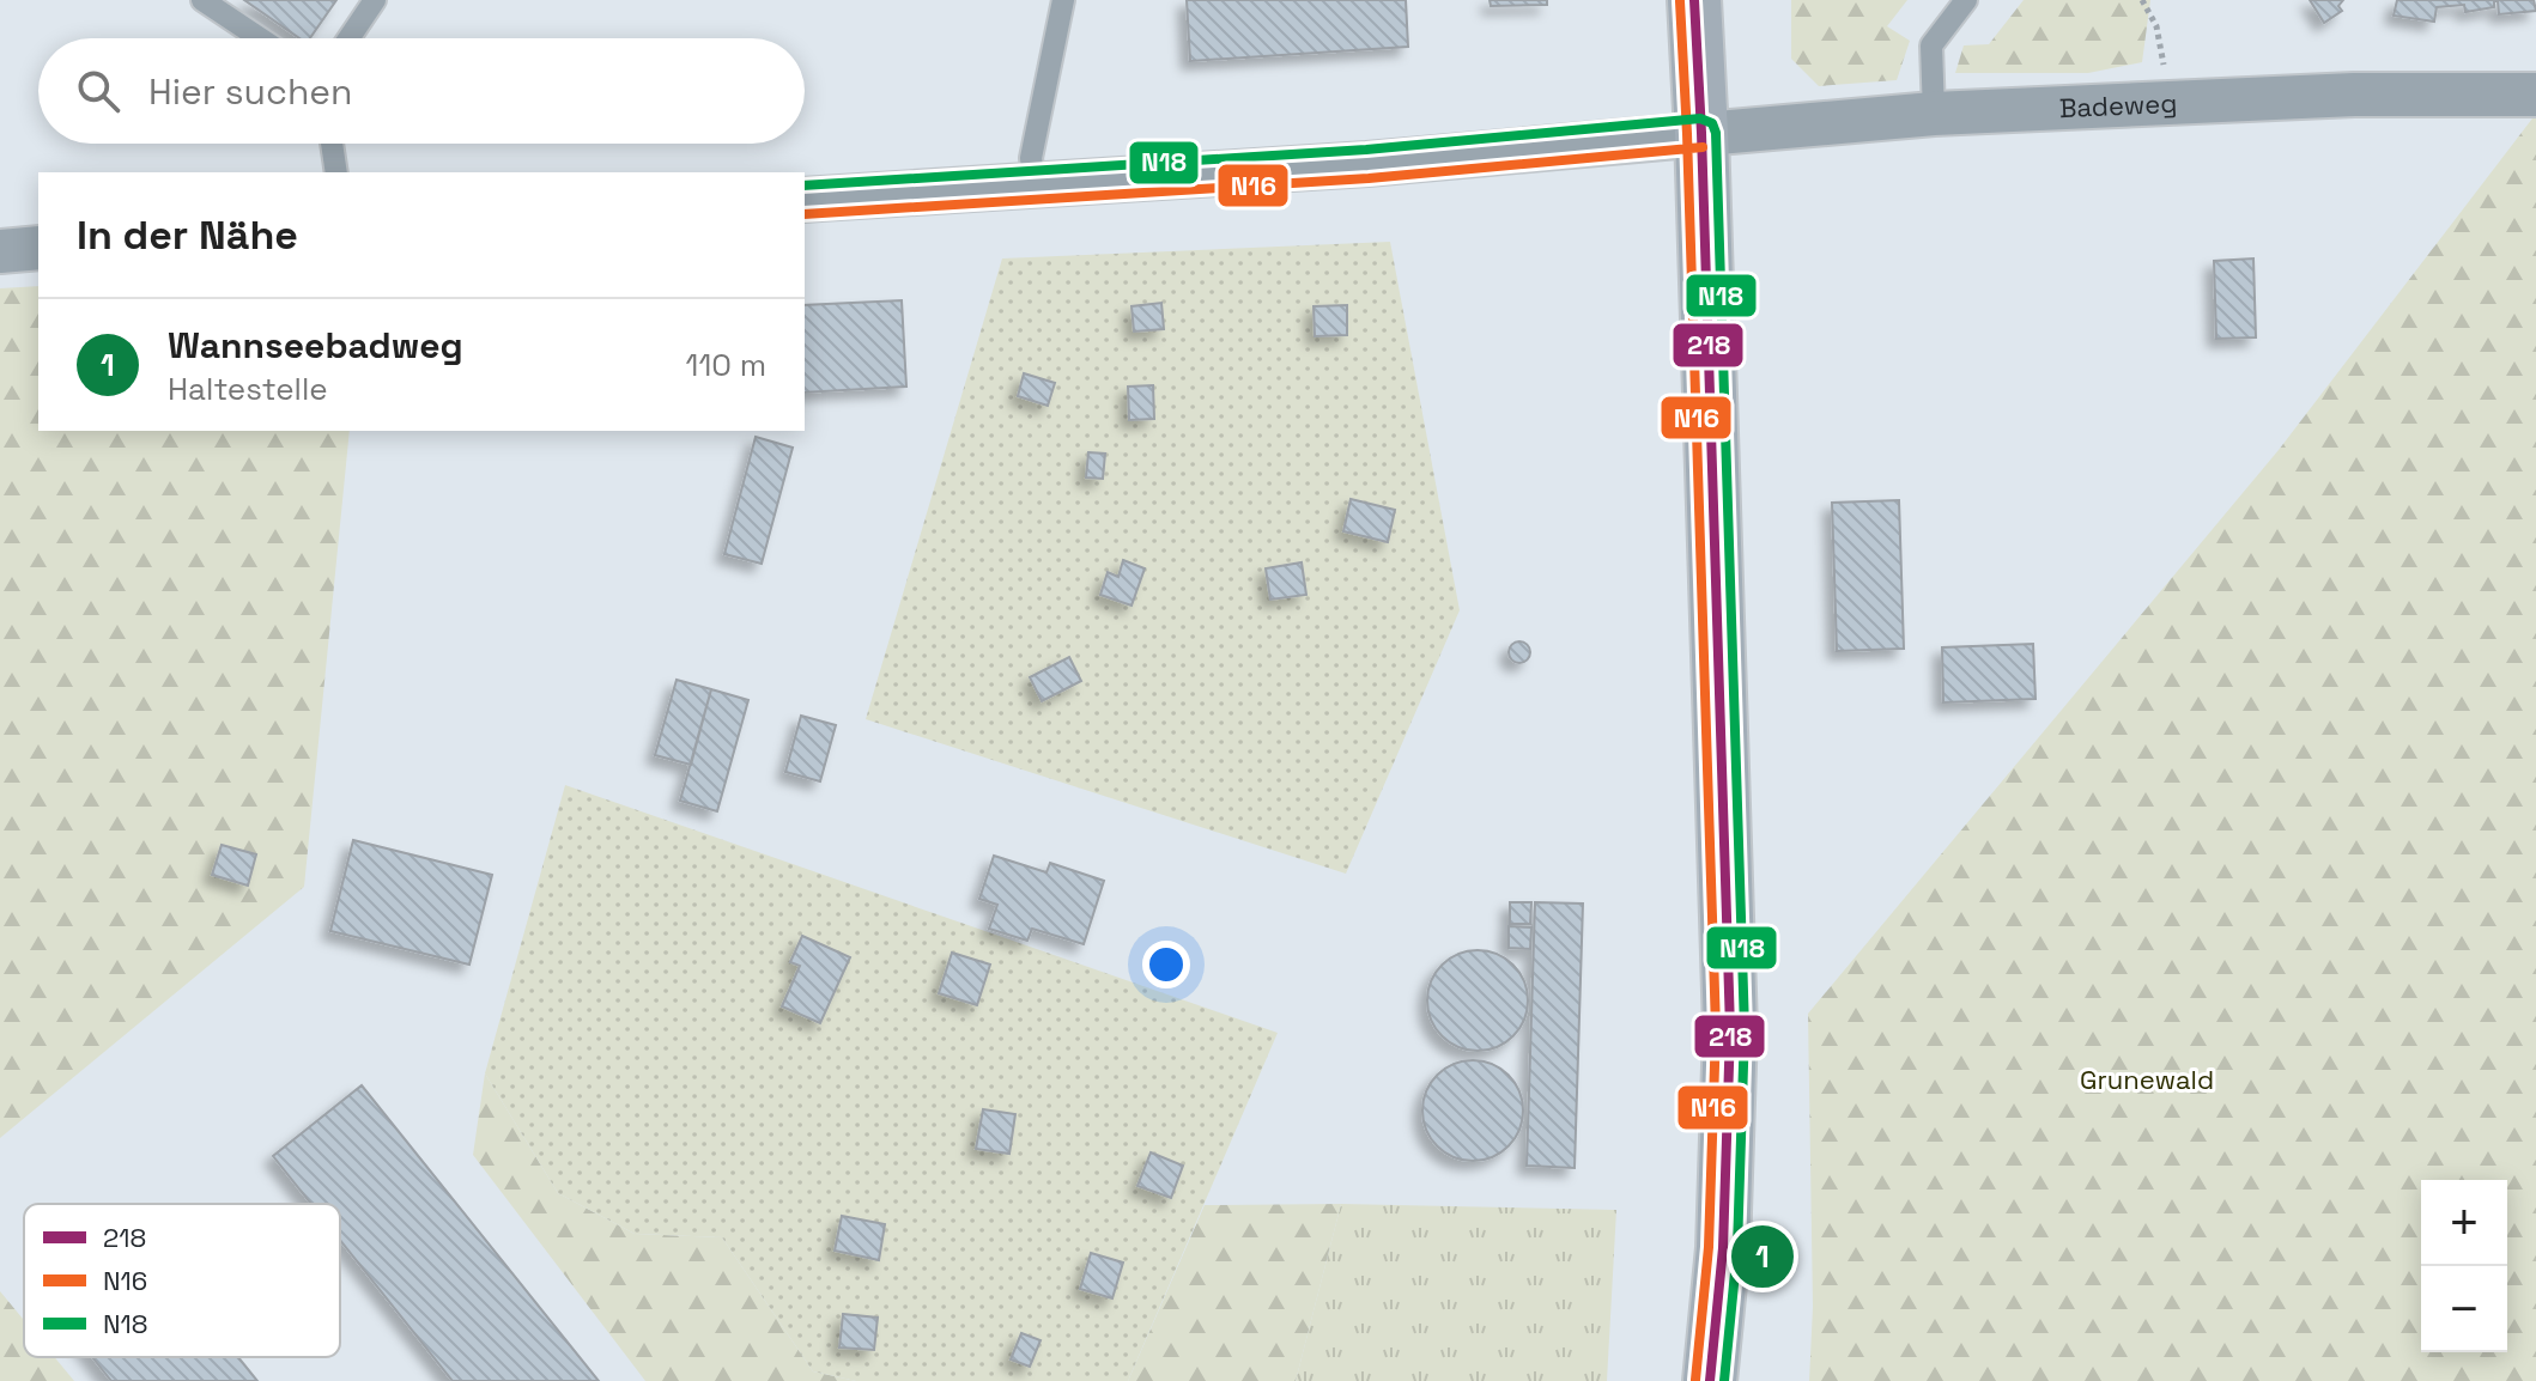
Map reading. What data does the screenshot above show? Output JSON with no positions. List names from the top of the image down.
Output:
{
  "streets": {
    "street": ["Badeweg"]
  },
  "parks": ["Grunewald"],
  "lines": ["transit line 218", "transit line N16", "transit line N18"],
  "legend": ["218", "N16", "N18"],
  "page": {
    "search": "Hier suchen",
    "heading": "In der Nähe",
    "list": [
      {
        "mark": "1",
        "name": "Wannseebadweg",
        "note": "Haltestelle",
        "value": "110 m"
      }
    ],
    "map_buttons": ["+", "−"],
    "pins": "1"
  }
}
